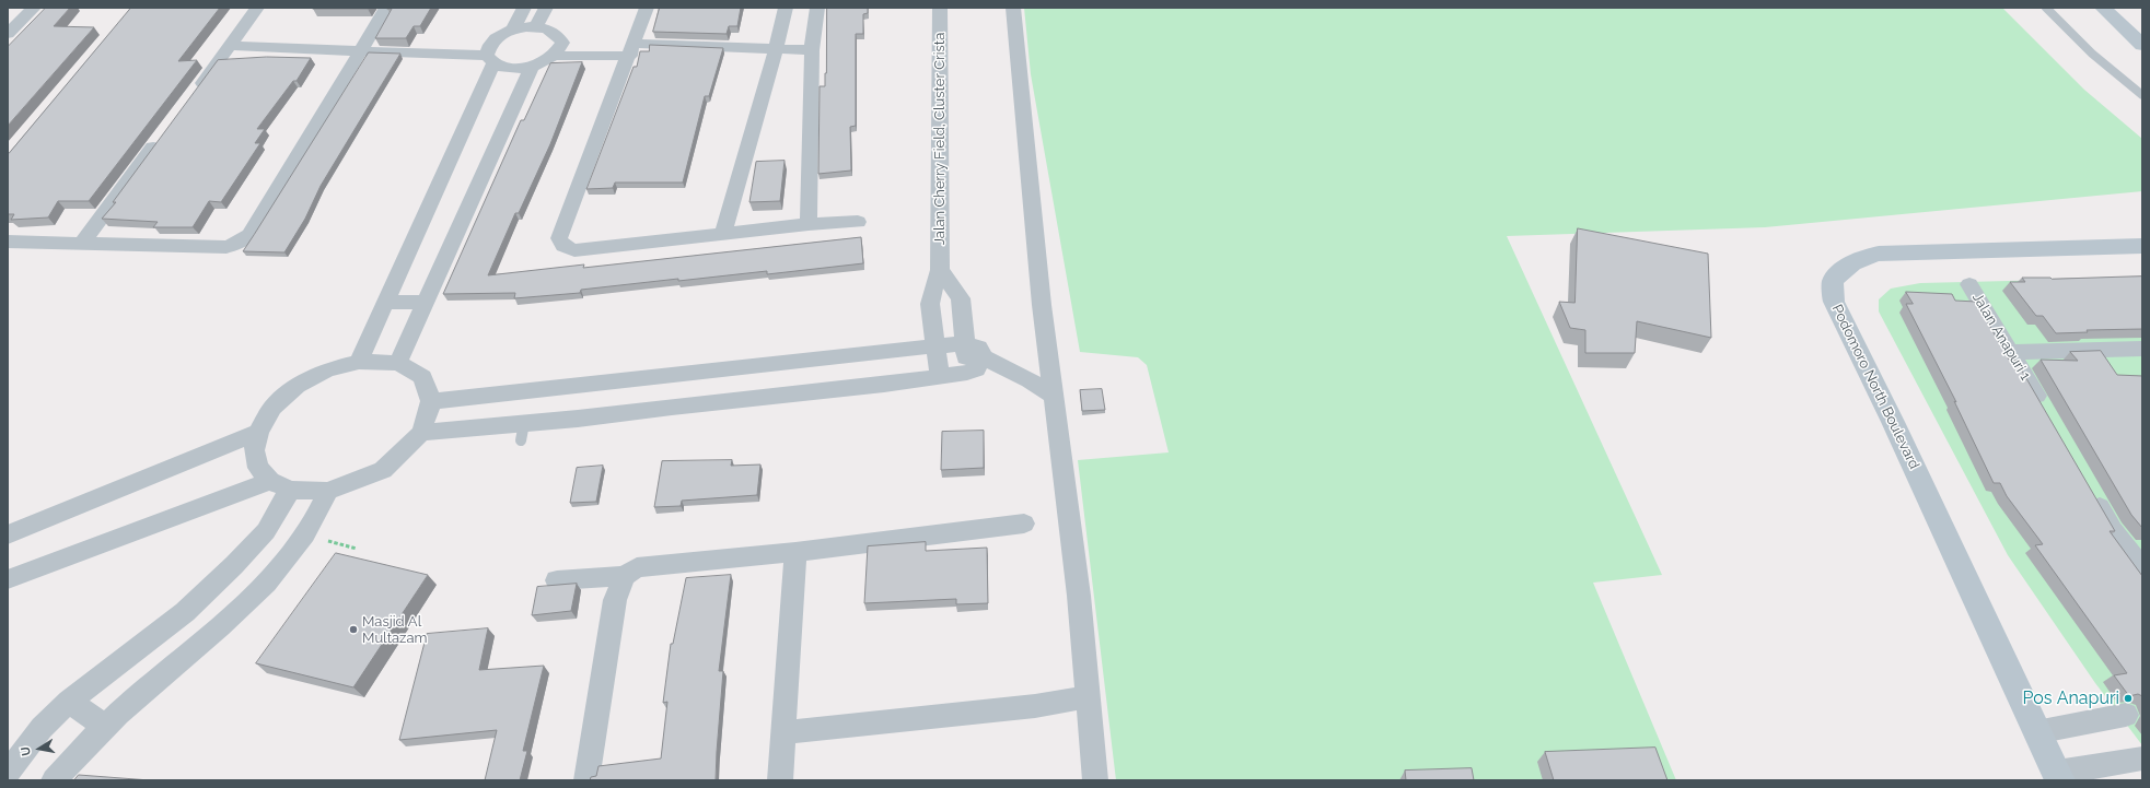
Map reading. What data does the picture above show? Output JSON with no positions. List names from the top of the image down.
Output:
{
  "streets": {
    "street": ["Jalan Cherry Field, Cluster Crista", "Jalan Anapuri 1", "Podomoro North Boulevard"]
  },
  "places": ["Masjid Al Multazam", "Pos Anapuri"],
  "north": "left"
}
